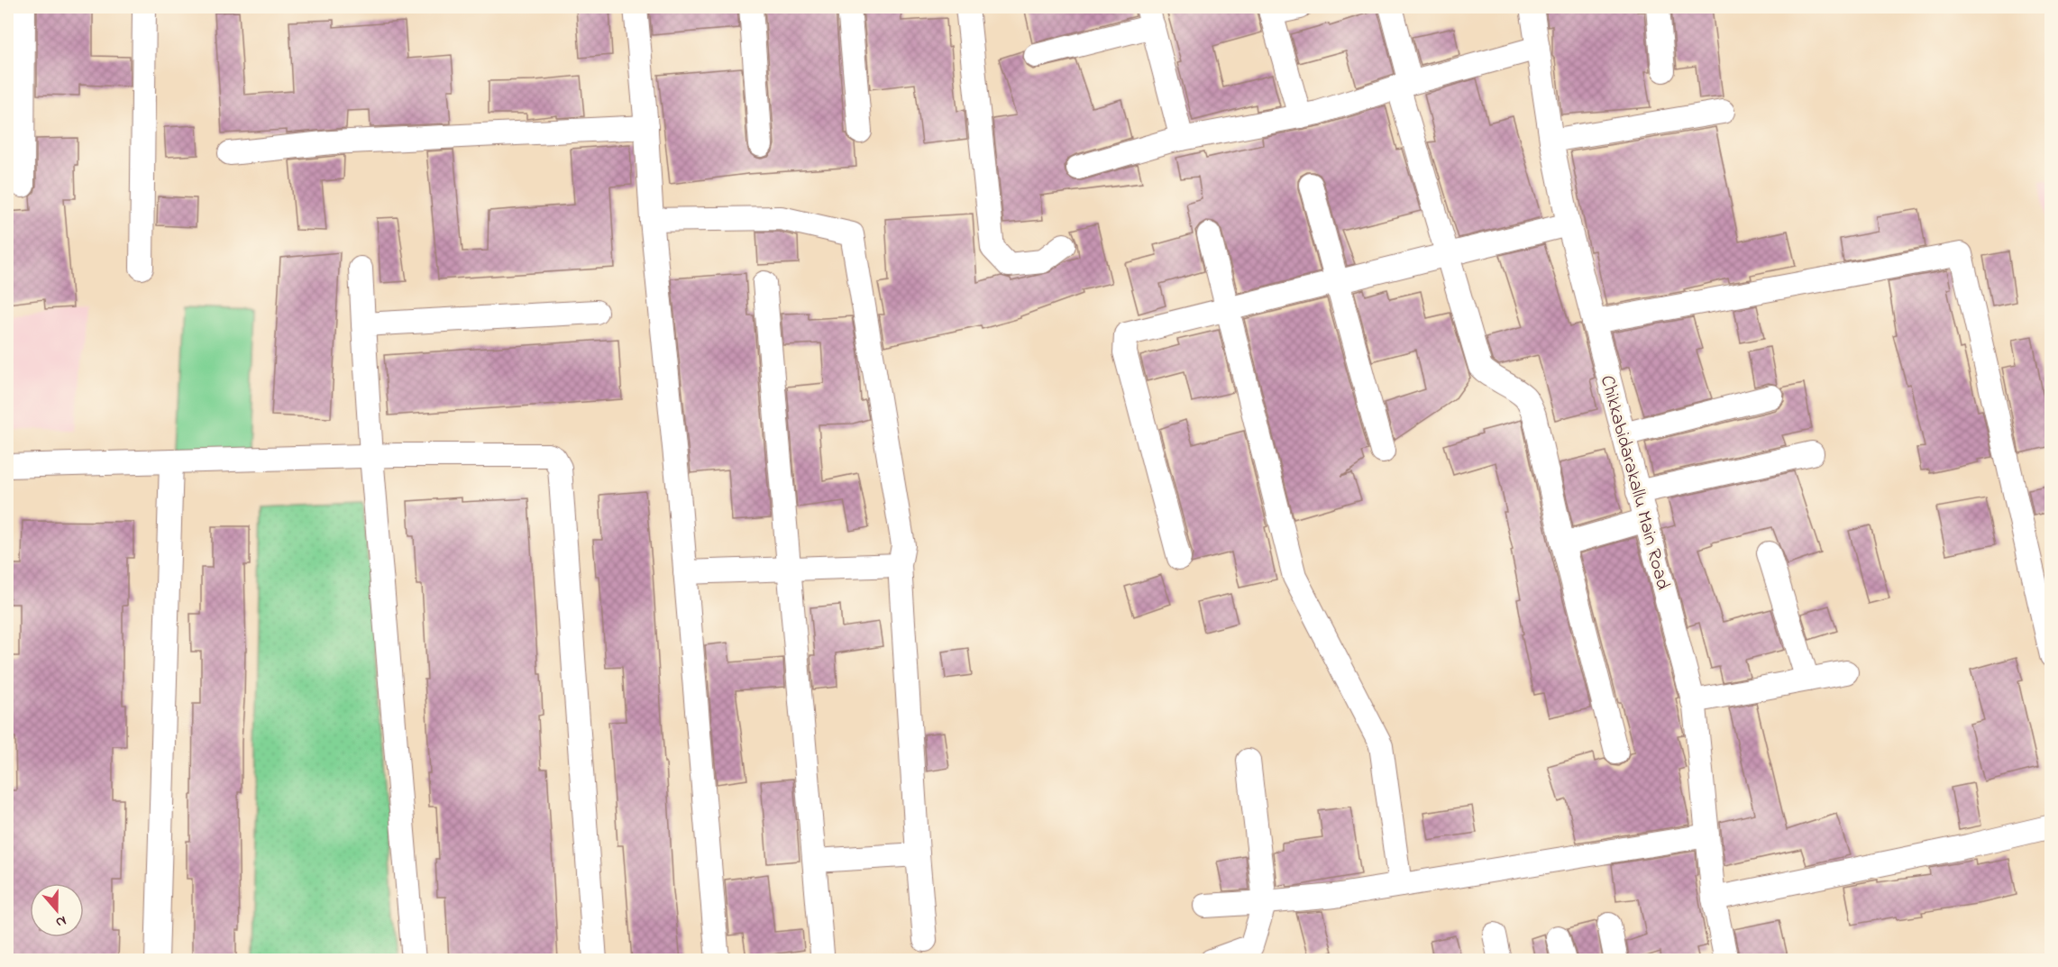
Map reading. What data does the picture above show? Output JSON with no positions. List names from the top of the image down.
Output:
{
  "streets": {
    "street": ["Chikkabidarakallu Main Road"]
  },
  "north": "bottom"
}
